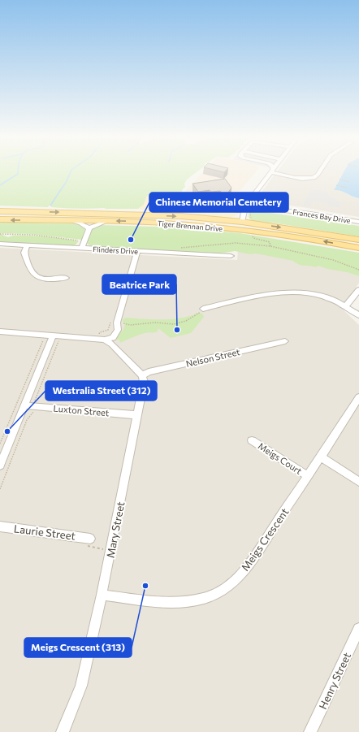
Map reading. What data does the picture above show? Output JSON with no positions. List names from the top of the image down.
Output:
{
  "streets": {
    "main road": ["Tiger Brennan Drive"],
    "street": [
      "Frances Bay Drive",
      "Flinders Drive",
      "Nelson Street",
      "Luxton Street",
      "Meigs Court",
      "Mary Street",
      "Laurie Street",
      "Meigs Crescent",
      "Henry Street"
    ]
  },
  "crossings": [
    ["Nelson Street", "Mary Street"],
    ["Luxton Street", "Mary Street"],
    ["Meigs Court", "Meigs Crescent"],
    ["Mary Street", "Meigs Crescent"]
  ],
  "places": [
    "Chinese Memorial Cemetery",
    "Beatrice Park",
    "Westralia Street (312)",
    "Meigs Crescent (313)"
  ]
}
